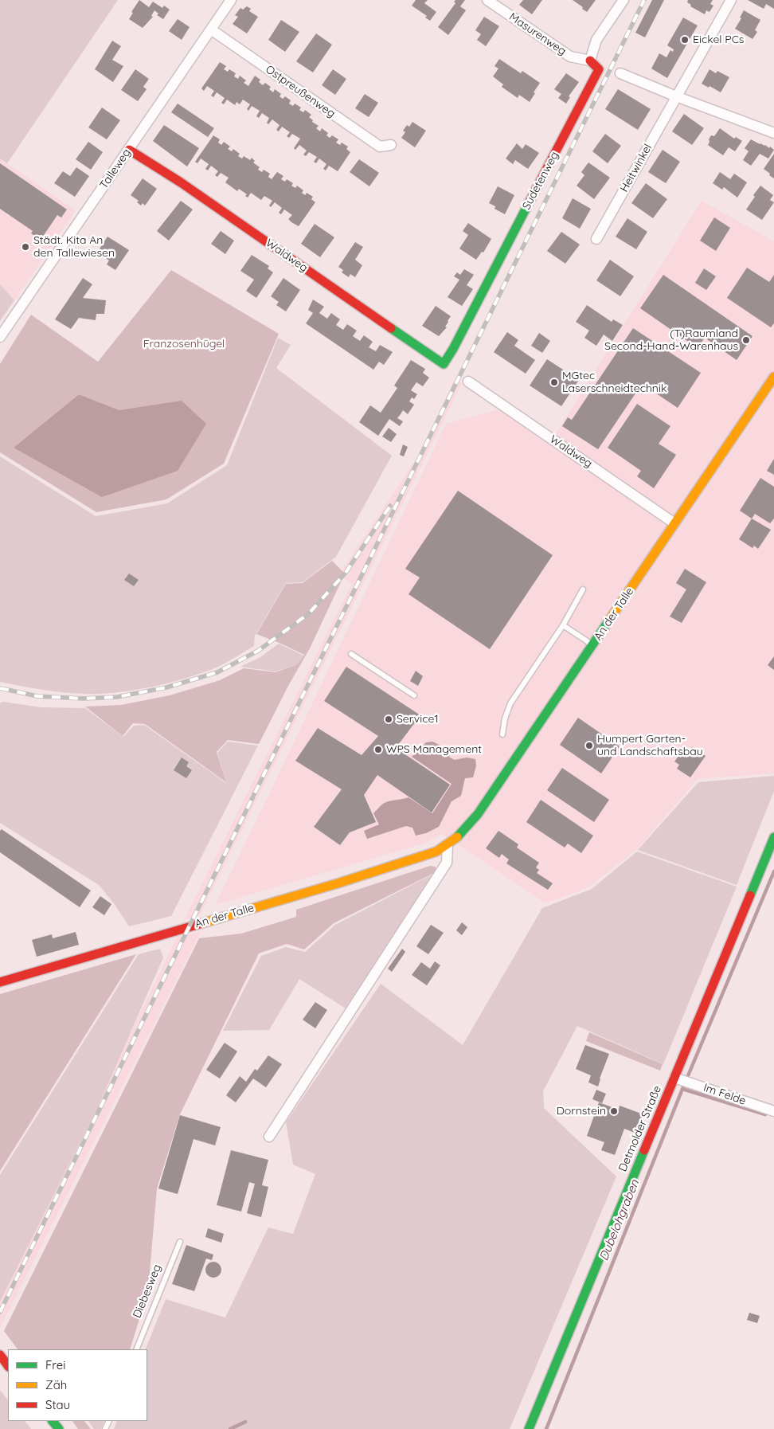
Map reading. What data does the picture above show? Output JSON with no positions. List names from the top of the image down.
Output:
{
  "streets": {
    "street": [
      "Masurenweg",
      "Ostpreußenweg",
      "Heitwinkel",
      "Talleweg",
      "Sudetenweg",
      "Waldweg",
      "An der Talle",
      "Im Felde",
      "Detmolder Straße"
    ],
    "lane": ["Diebesweg"]
  },
  "crossings": [
    ["Masurenweg", "Sudetenweg"],
    ["Ostpreußenweg", "Talleweg"],
    ["Talleweg", "Waldweg"],
    ["Sudetenweg", "Waldweg"],
    ["Waldweg", "An der Talle"],
    ["Im Felde", "Detmolder Straße"]
  ],
  "water": ["Dubelohgraben"],
  "parks": ["Franzosenhügel"],
  "places": [
    "Eickel PCs",
    "Städt. Kita An den Tallewiesen",
    "(T)Raumland Second-Hand-Warenhaus",
    "MGtec Laserschneidtechnik",
    "Service1",
    "Humpert Garten- und Landschaftsbau",
    "WPS Management",
    "Dornstein"
  ],
  "legend": ["Frei", "Zäh", "Stau"]
}
